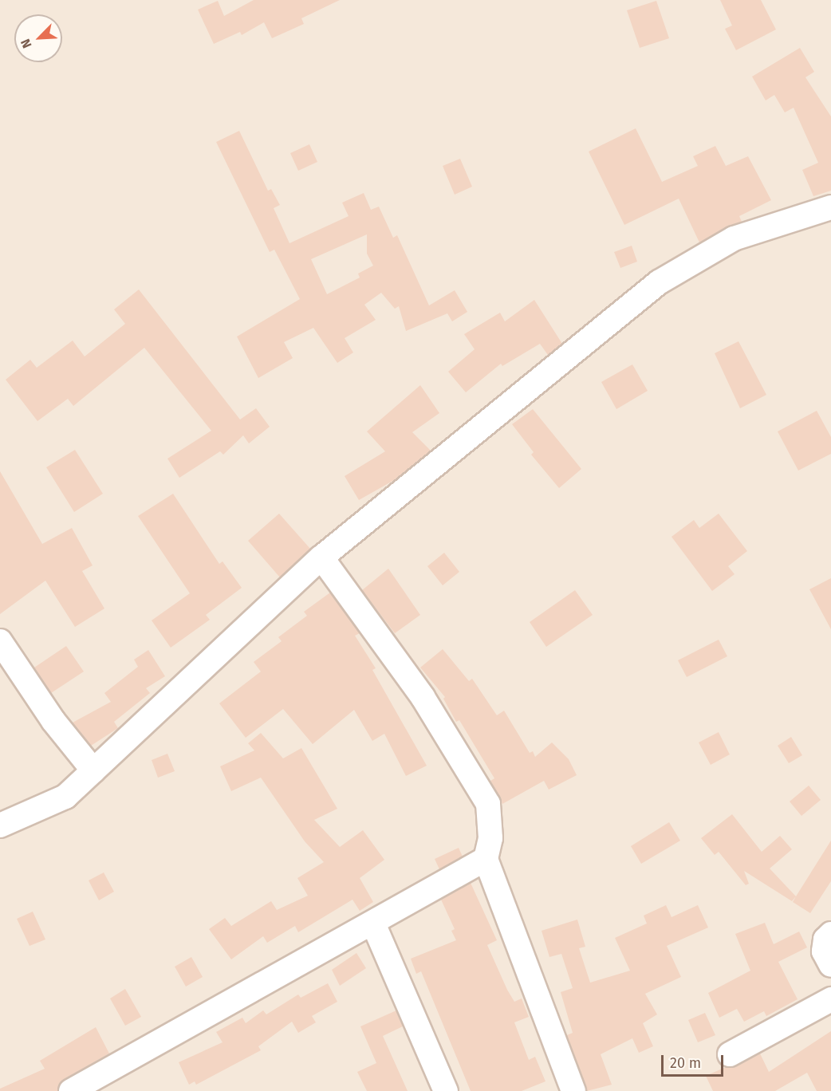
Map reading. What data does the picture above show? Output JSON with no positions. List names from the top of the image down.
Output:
{
  "scale_bar": "20 m",
  "north": "bottom left"
}
